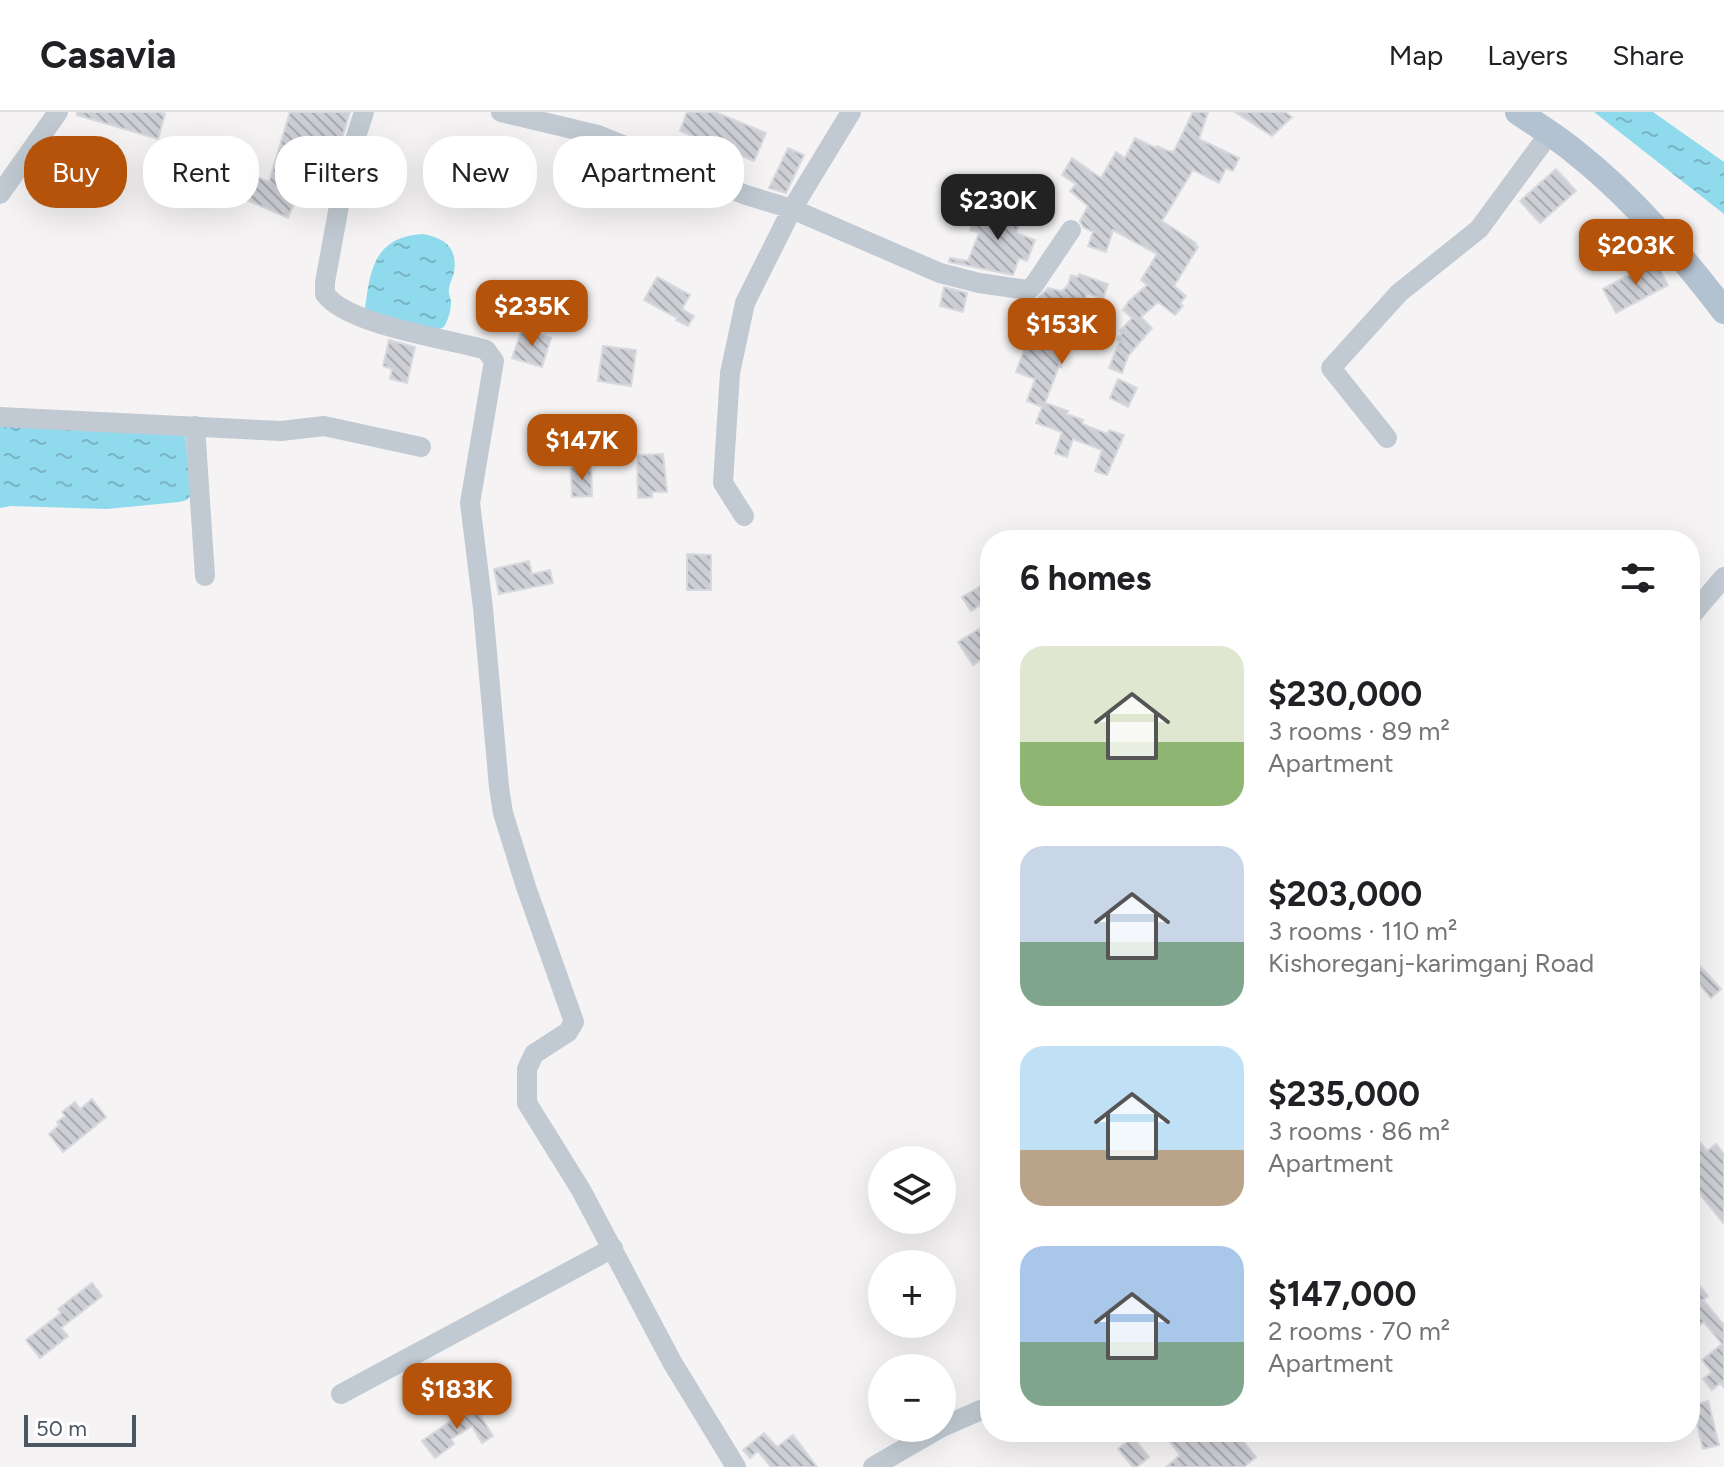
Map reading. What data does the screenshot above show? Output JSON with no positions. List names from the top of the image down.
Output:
{
  "scale_bar": "50 m",
  "page": {
    "header": "Casavia",
    "nav": ["Map", "Layers", "Share"],
    "chip": [
      "Buy",
      "Rent",
      "Filters",
      "New",
      "Apartment"
    ],
    "price": [
      "$230K",
      "$203K",
      "$235K",
      "$153K",
      "$147K",
      "$183K"
    ],
    "heading": "6 homes",
    "list": [
      {
        "name": "$230,000",
        "note": "3 rooms · 89 m² · Apartment"
      },
      {
        "name": "$203,000",
        "note": "3 rooms · 110 m² · Kishoreganj-karimganj Road"
      },
      {
        "name": "$235,000",
        "note": "3 rooms · 86 m² · Apartment"
      },
      {
        "name": "$147,000",
        "note": "2 rooms · 70 m² · Apartment"
      }
    ],
    "map_buttons": ["+", "−"],
    "scale": "50 m"
  }
}
